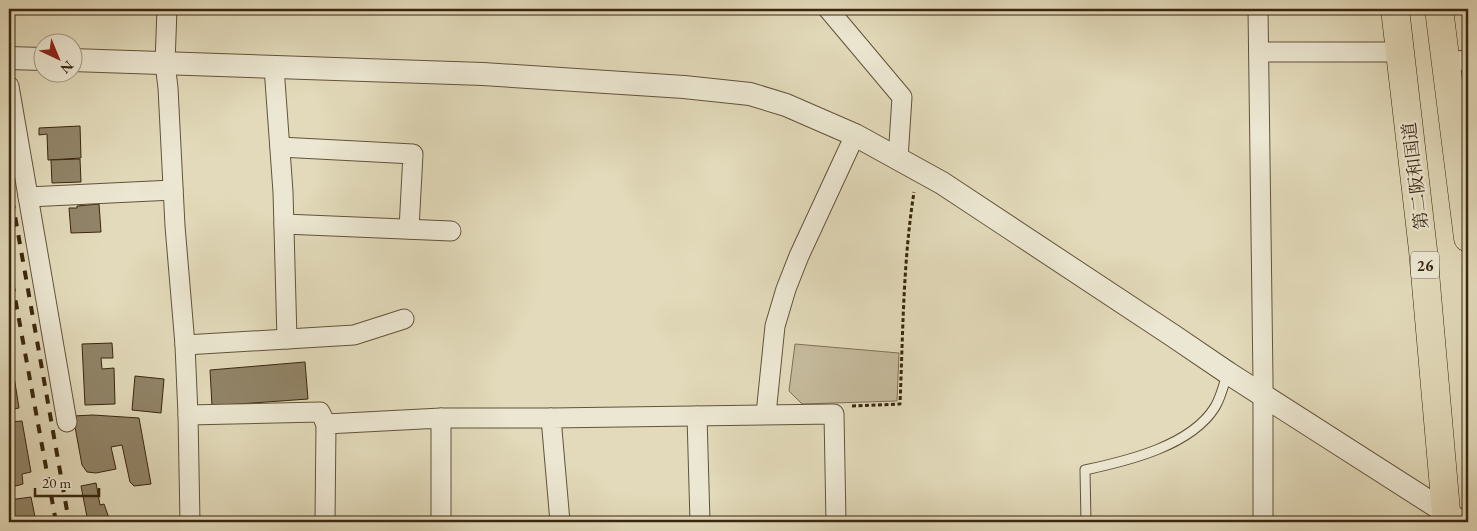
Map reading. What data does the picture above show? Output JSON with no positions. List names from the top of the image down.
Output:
{
  "streets": {
    "highway": ["第二阪和国道", "26"]
  },
  "scale_bar": "20 m",
  "north": "bottom right"
}
